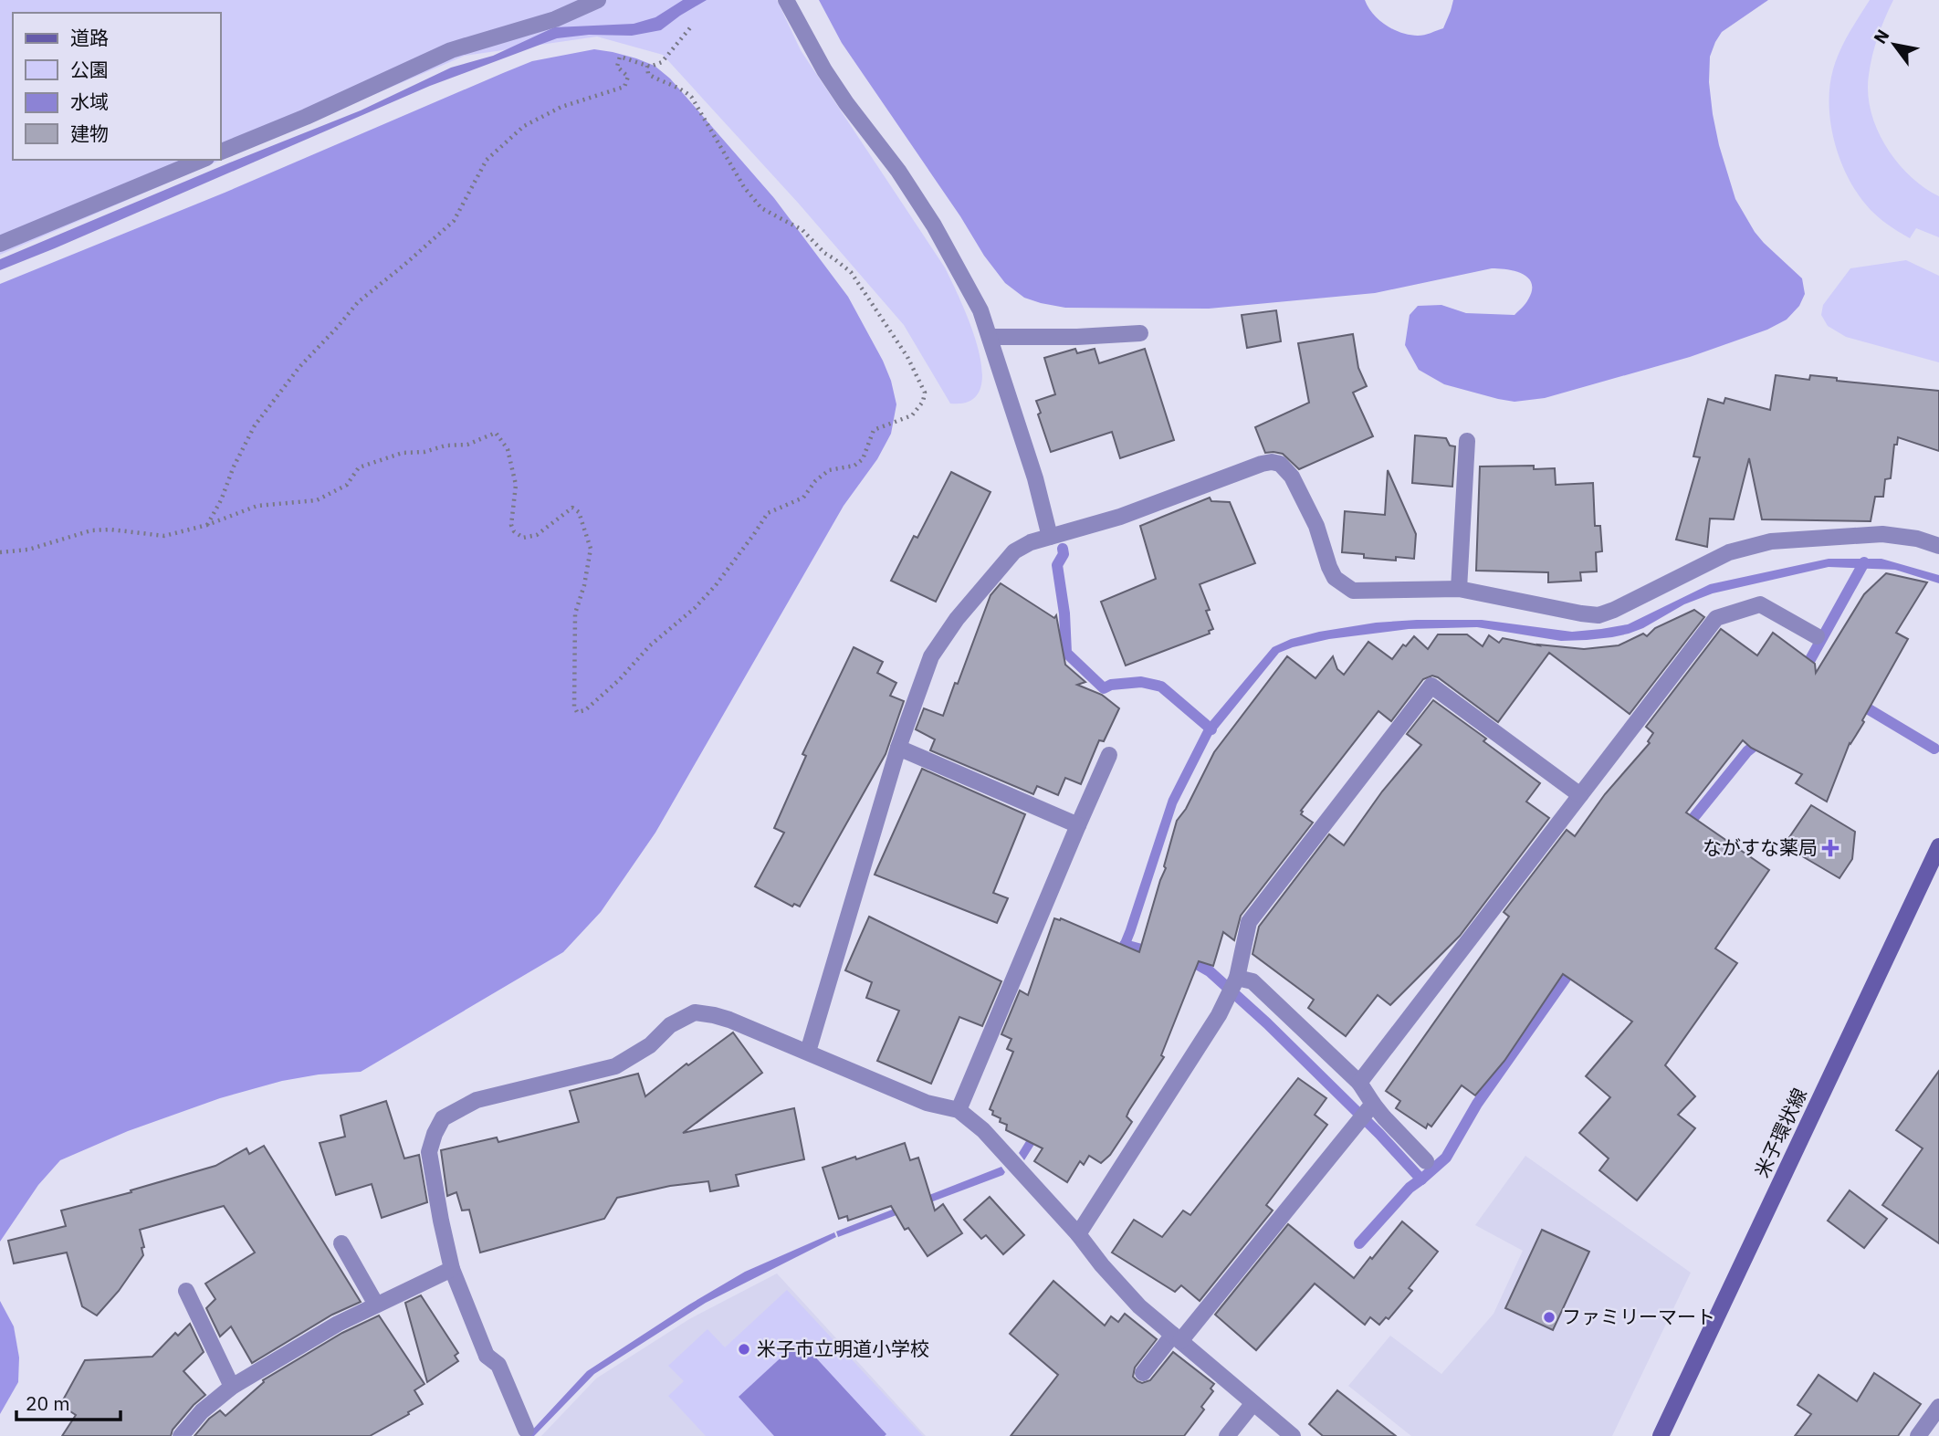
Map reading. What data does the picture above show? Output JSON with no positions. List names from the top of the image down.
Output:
{
  "streets": {
    "main road": ["米子環状線"]
  },
  "places": {
    "health": ["ながすな薬局"],
    "other": ["ファミリーマート", "米子市立明道小学校"]
  },
  "legend": [
    "道路",
    "公園",
    "水域",
    "建物"
  ],
  "scale_bar": "20 m",
  "north": "top left"
}
